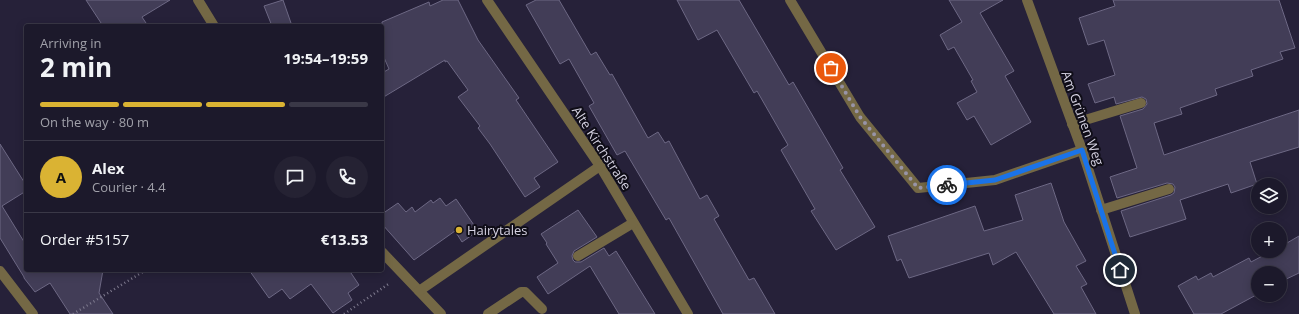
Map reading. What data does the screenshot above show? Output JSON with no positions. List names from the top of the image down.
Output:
{
  "streets": {
    "street": ["Am Grünen Weg", "Alte Kirchstraße"]
  },
  "places": ["Hairytales"],
  "page": {
    "heading": ["2 min", "Arriving in", "19:54–19:59"],
    "panel": [
      "Alex",
      "Courier · 4.4",
      "Order #5157",
      "€13.53"
    ],
    "bar": "On the way · 80 m",
    "round": "A",
    "map_buttons": ["+", "−"]
  }
}
